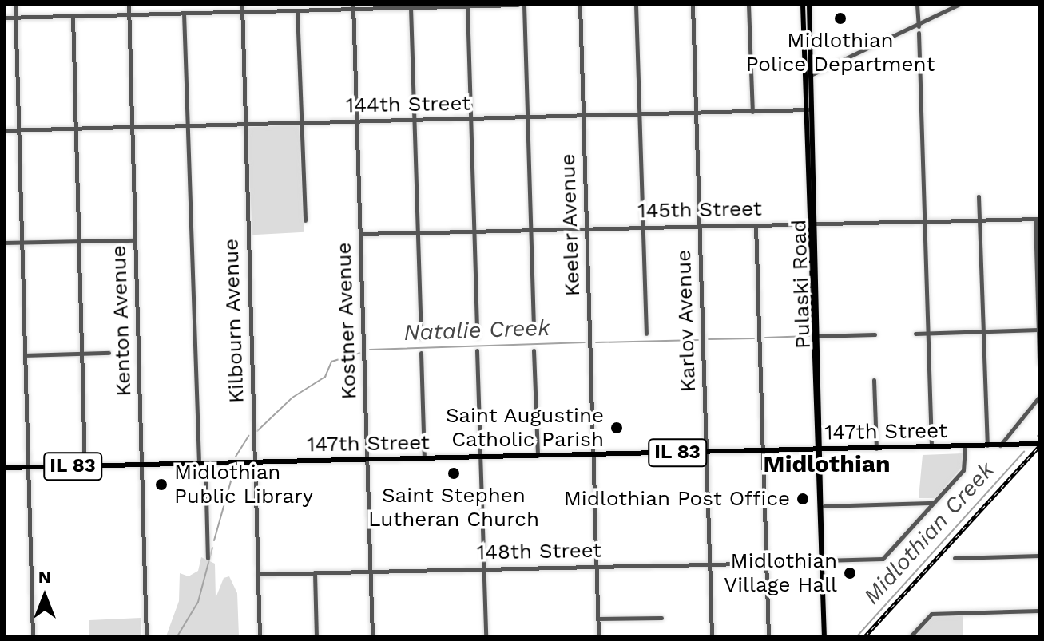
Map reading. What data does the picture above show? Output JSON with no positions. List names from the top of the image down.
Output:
{
  "streets": {
    "main road": ["Pulaski Road", "147th Street", "IL 83"],
    "street": [
      "144th Street",
      "145th Street",
      "Keeler Avenue",
      "Kenton Avenue",
      "Kilbourn Avenue",
      "Kostner Avenue",
      "Karlov Avenue",
      "148th Street"
    ]
  },
  "crossings": [
    ["144th Street", "Keeler Avenue"],
    ["144th Street", "Pulaski Road"],
    ["144th Street", "Kenton Avenue"],
    ["144th Street", "Kilbourn Avenue"],
    ["144th Street", "Kostner Avenue"],
    ["144th Street", "Karlov Avenue"],
    ["145th Street", "Keeler Avenue"],
    ["145th Street", "Pulaski Road"],
    ["145th Street", "Kostner Avenue"],
    ["145th Street", "Karlov Avenue"],
    ["Keeler Avenue", "147th Street"],
    ["Keeler Avenue", "148th Street"],
    ["Pulaski Road", "147th Street"],
    ["Pulaski Road", "148th Street"],
    ["Kenton Avenue", "147th Street"],
    ["Kilbourn Avenue", "147th Street"],
    ["Kilbourn Avenue", "148th Street"],
    ["Kostner Avenue", "147th Street"],
    ["Kostner Avenue", "148th Street"],
    ["Karlov Avenue", "147th Street"],
    ["Karlov Avenue", "148th Street"]
  ],
  "districts": ["Midlothian"],
  "water": ["Natalie Creek", "Midlothian Creek"],
  "places": [
    "Midlothian Police Department",
    "Saint Augustine Catholic Parish",
    "Saint Stephen Lutheran Church",
    "Midlothian Public Library",
    "Midlothian Post Office",
    "Midlothian Village Hall"
  ],
  "north": "top"
}
